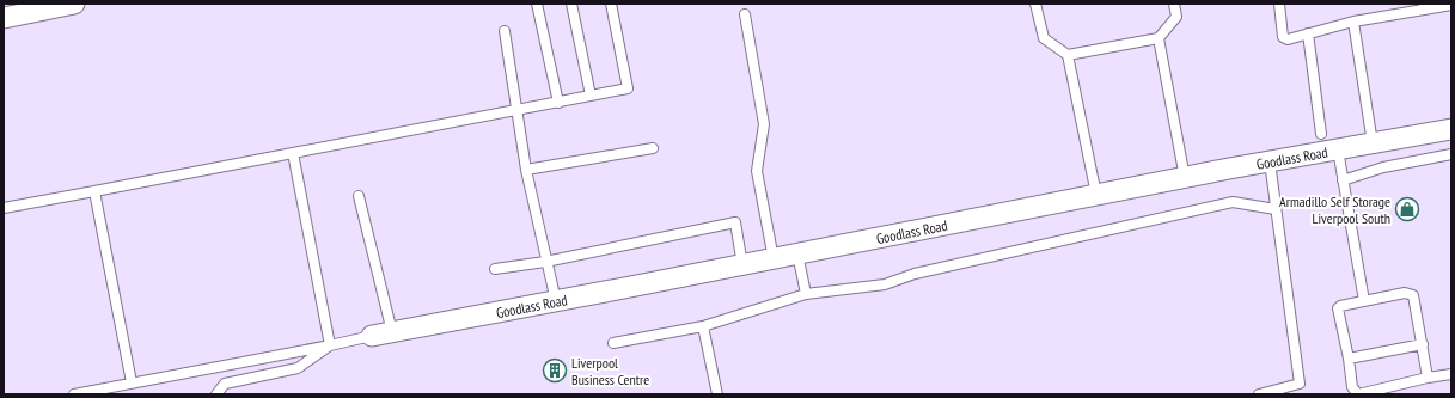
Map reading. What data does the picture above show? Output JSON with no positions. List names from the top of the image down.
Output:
{
  "streets": {
    "street": ["Goodlass Road"]
  },
  "places": {
    "shop": ["Armadillo Self Storage Liverpool South"],
    "building": ["Liverpool Business Centre"]
  }
}
